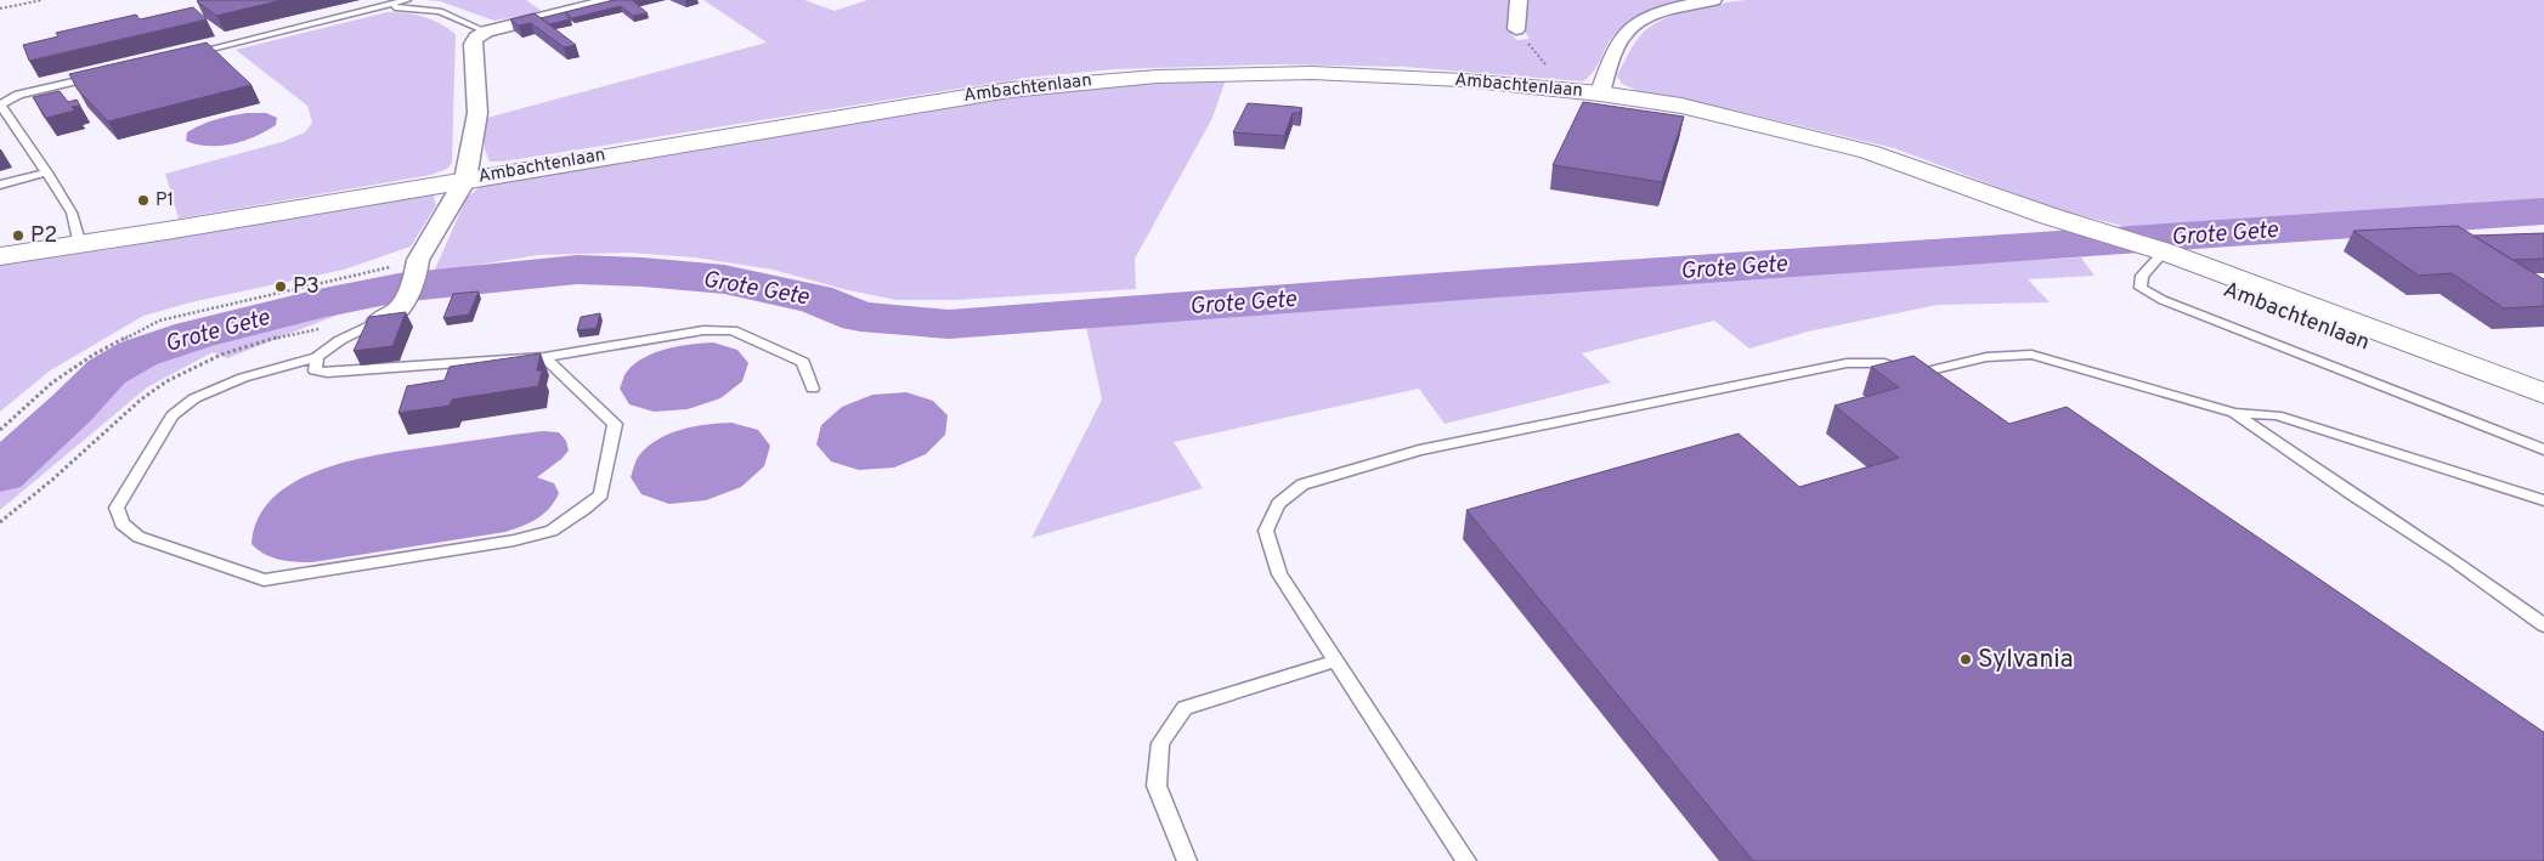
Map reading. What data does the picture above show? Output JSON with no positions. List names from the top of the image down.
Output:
{
  "streets": {
    "street": ["Ambachtenlaan"]
  },
  "water": ["Grote Gete"],
  "places": [
    "P1",
    "P2",
    "P3",
    "Sylvania"
  ]
}
